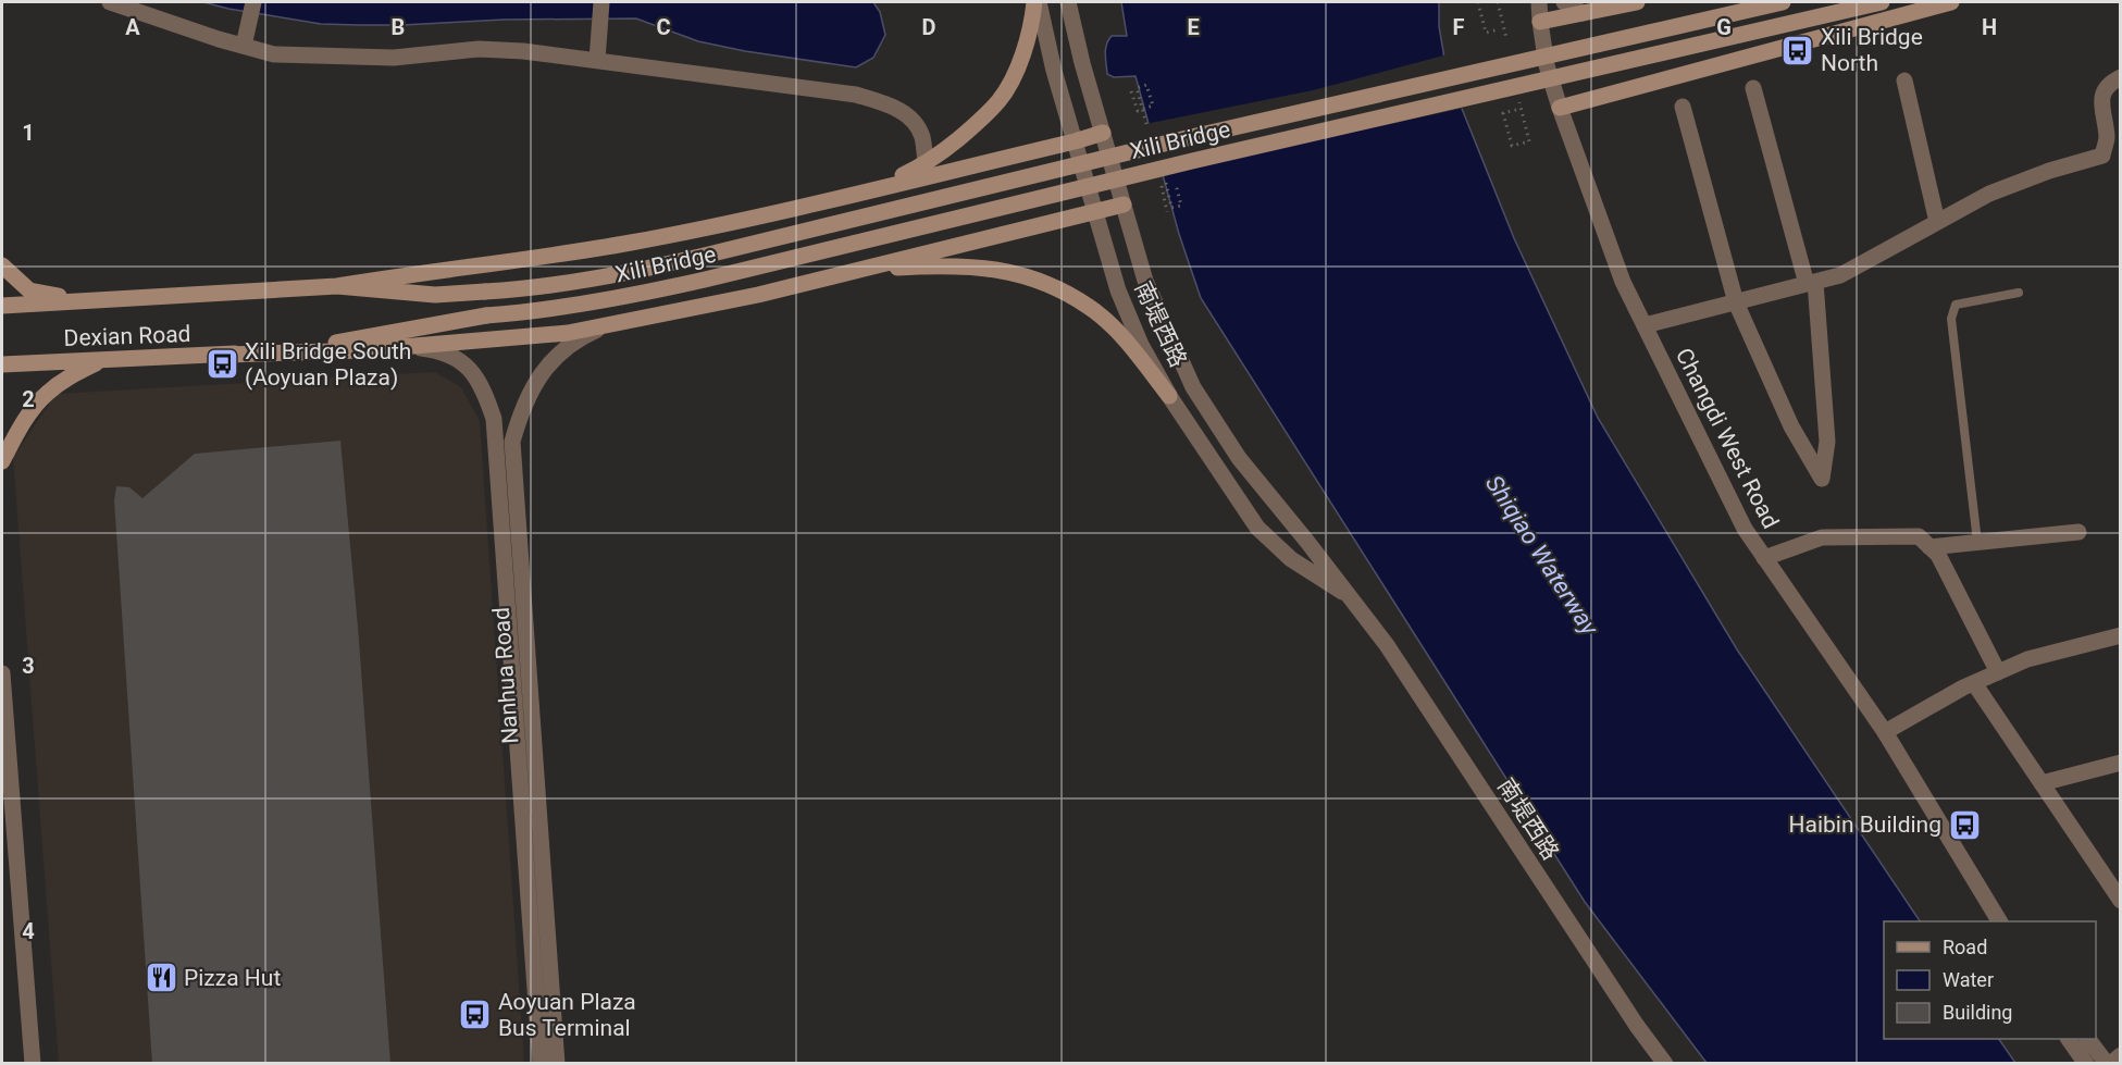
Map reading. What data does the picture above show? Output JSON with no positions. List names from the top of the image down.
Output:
{
  "streets": {
    "main road": ["Xili Bridge", "Dexian Road"],
    "street": ["南堤西路", "Changdi West Road", "Nanhua Road"]
  },
  "crossings": [
    ["Xili Bridge", "Dexian Road"]
  ],
  "water": ["Shiqiao Waterway"],
  "places": {
    "bus stop": [
      "Xili Bridge North",
      "Xili Bridge South (Aoyuan Plaza)",
      "Haibin Building",
      "Aoyuan Plaza Bus Terminal"
    ],
    "restaurant": ["Pizza Hut"]
  },
  "legend": ["Road", "Water", "Building"],
  "grid": {
    "columns": [
      "A",
      "B",
      "C",
      "D",
      "E",
      "F",
      "G",
      "H"
    ],
    "rows": [
      "1",
      "2",
      "3",
      "4"
    ]
  }
}
